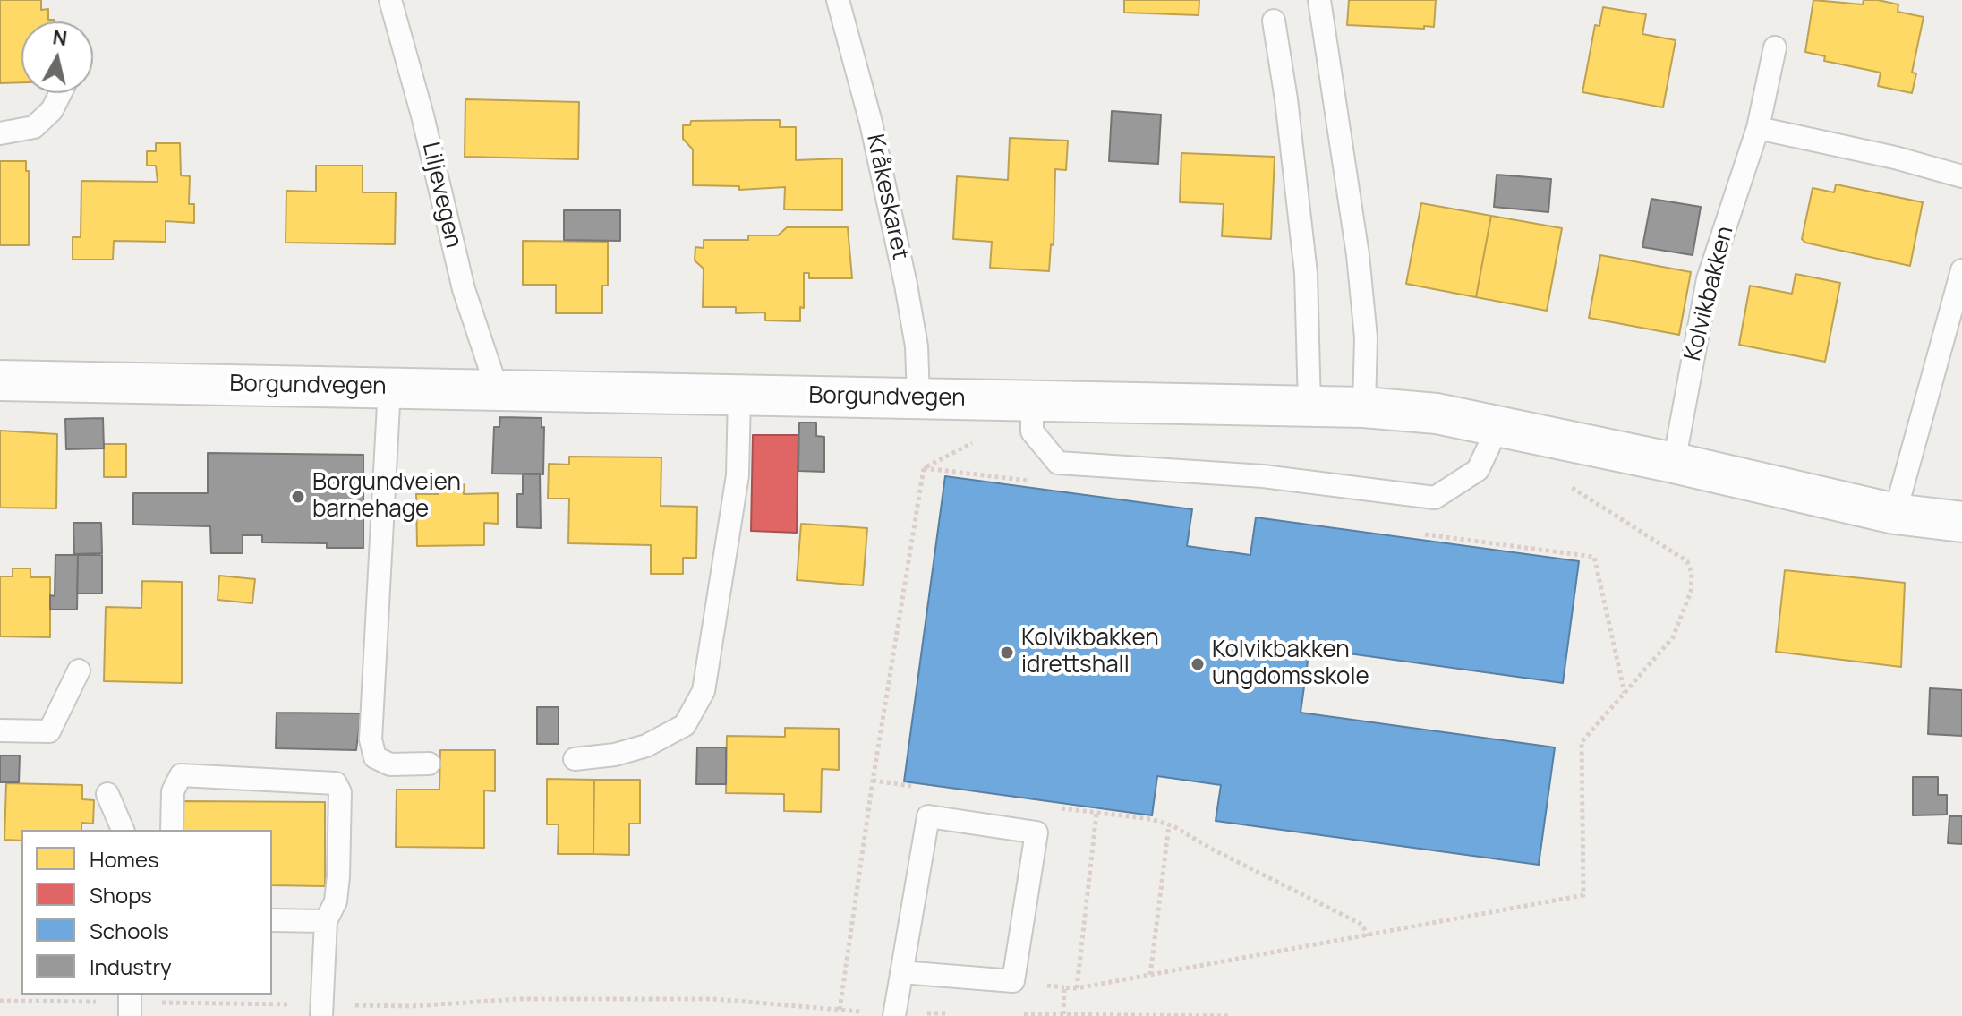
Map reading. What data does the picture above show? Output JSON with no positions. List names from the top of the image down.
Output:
{
  "streets": {
    "street": ["Borgundvegen"],
    "lane": ["Liljevegen", "Kråkeskaret", "Kolvikbakken"]
  },
  "crossings": [
    ["Liljevegen", "Borgundvegen"],
    ["Kråkeskaret", "Borgundvegen"]
  ],
  "places": ["Borgundveien barnehage", "Kolvikbakken idrettshall", "Kolvikbakken ungdomsskole"],
  "legend": [
    "Homes",
    "Shops",
    "Schools",
    "Industry"
  ],
  "north": "top"
}
